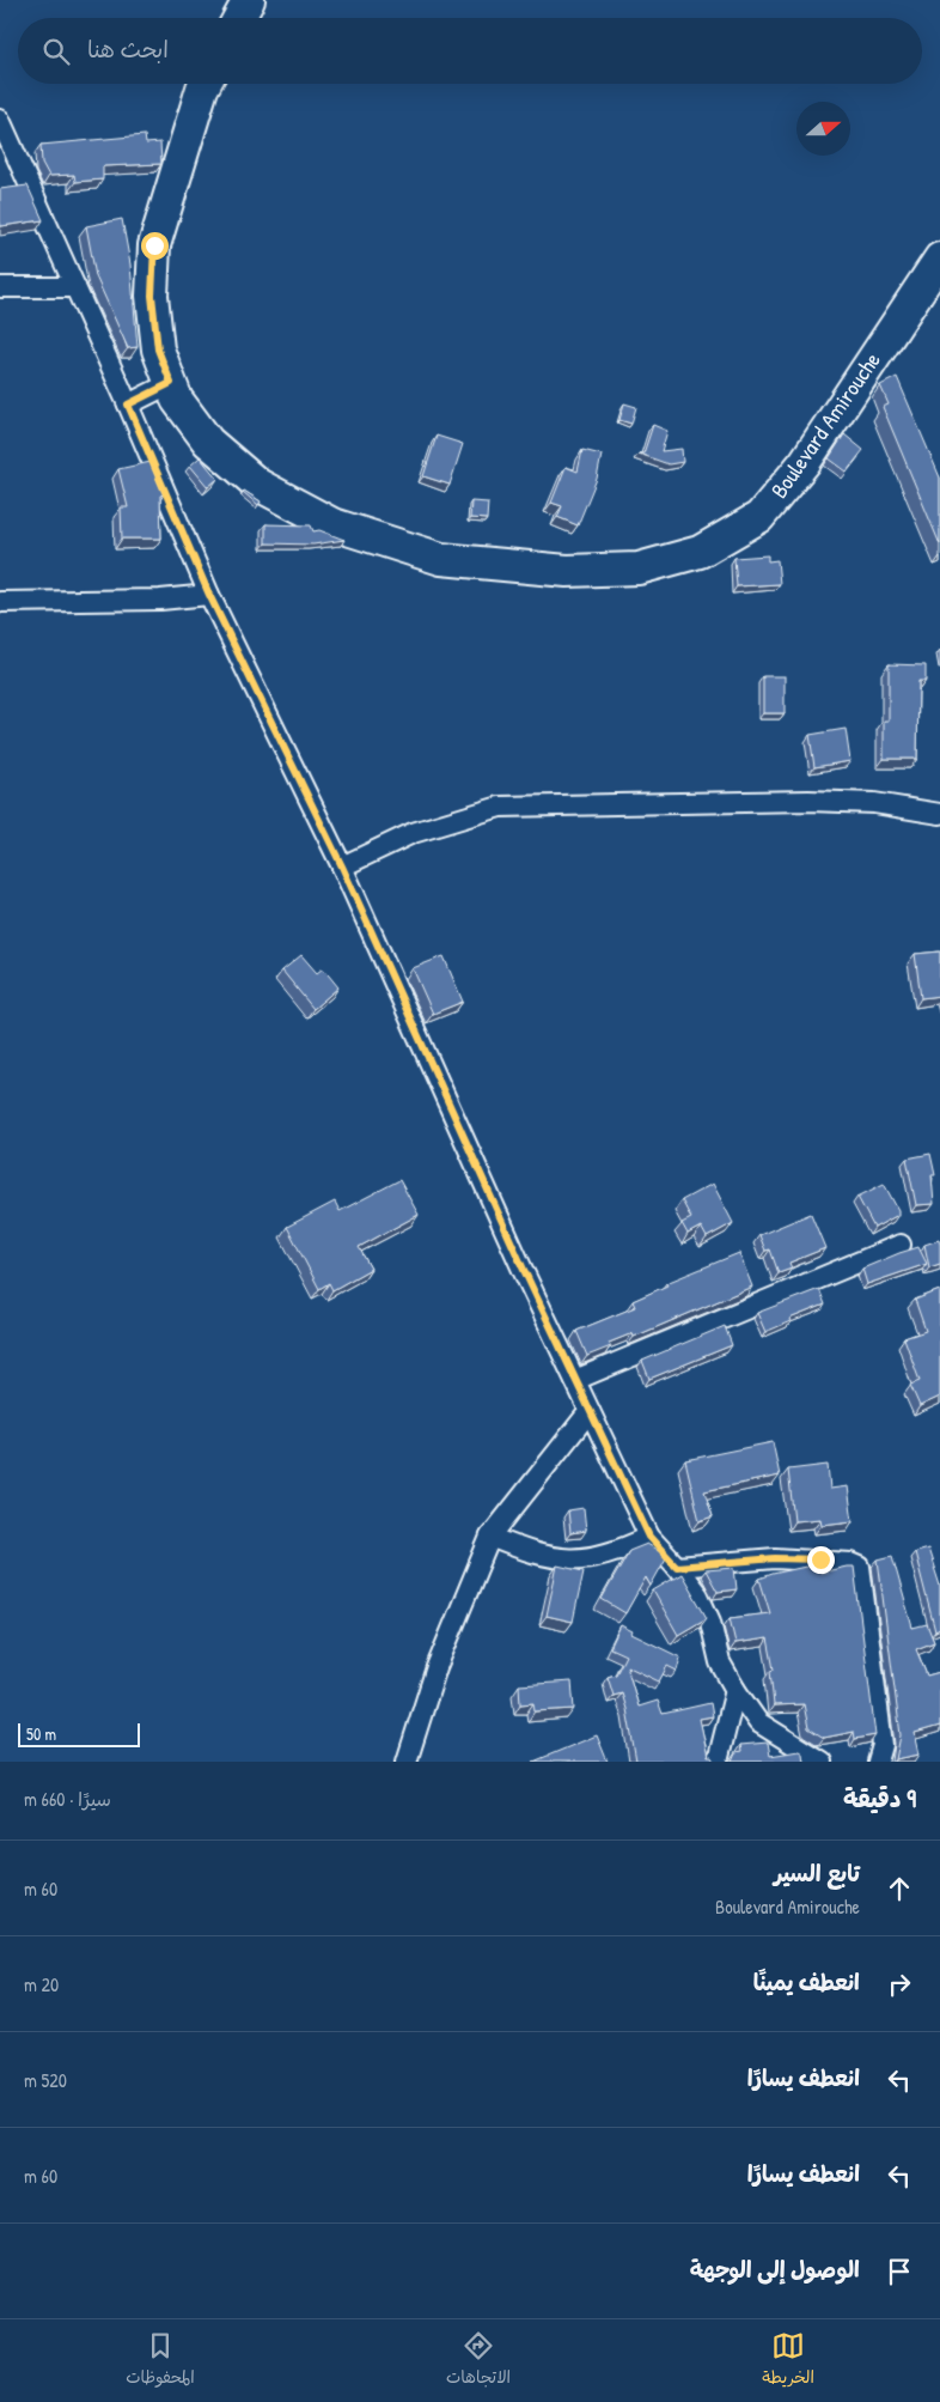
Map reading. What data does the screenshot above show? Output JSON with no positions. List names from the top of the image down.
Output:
{
  "streets": {
    "main road": ["Boulevard Amirouche"]
  },
  "scale_bar": "50 m",
  "north": "right",
  "page": {
    "search": "ابحث هنا",
    "scale": "50 m",
    "heading": ["9 دقيقة", "سيرًا · 660 m"],
    "list": [
      ["تابع السير", "Boulevard Amirouche", "60 m"],
      ["انعطف يمينًا", "20 m"],
      ["انعطف يسارًا", "520 m"],
      ["انعطف يسارًا", "60 m"],
      "الوصول إلى الوجهة"
    ],
    "nav": ["الخريطة", "الاتجاهات", "المحفوظات"]
  }
}
